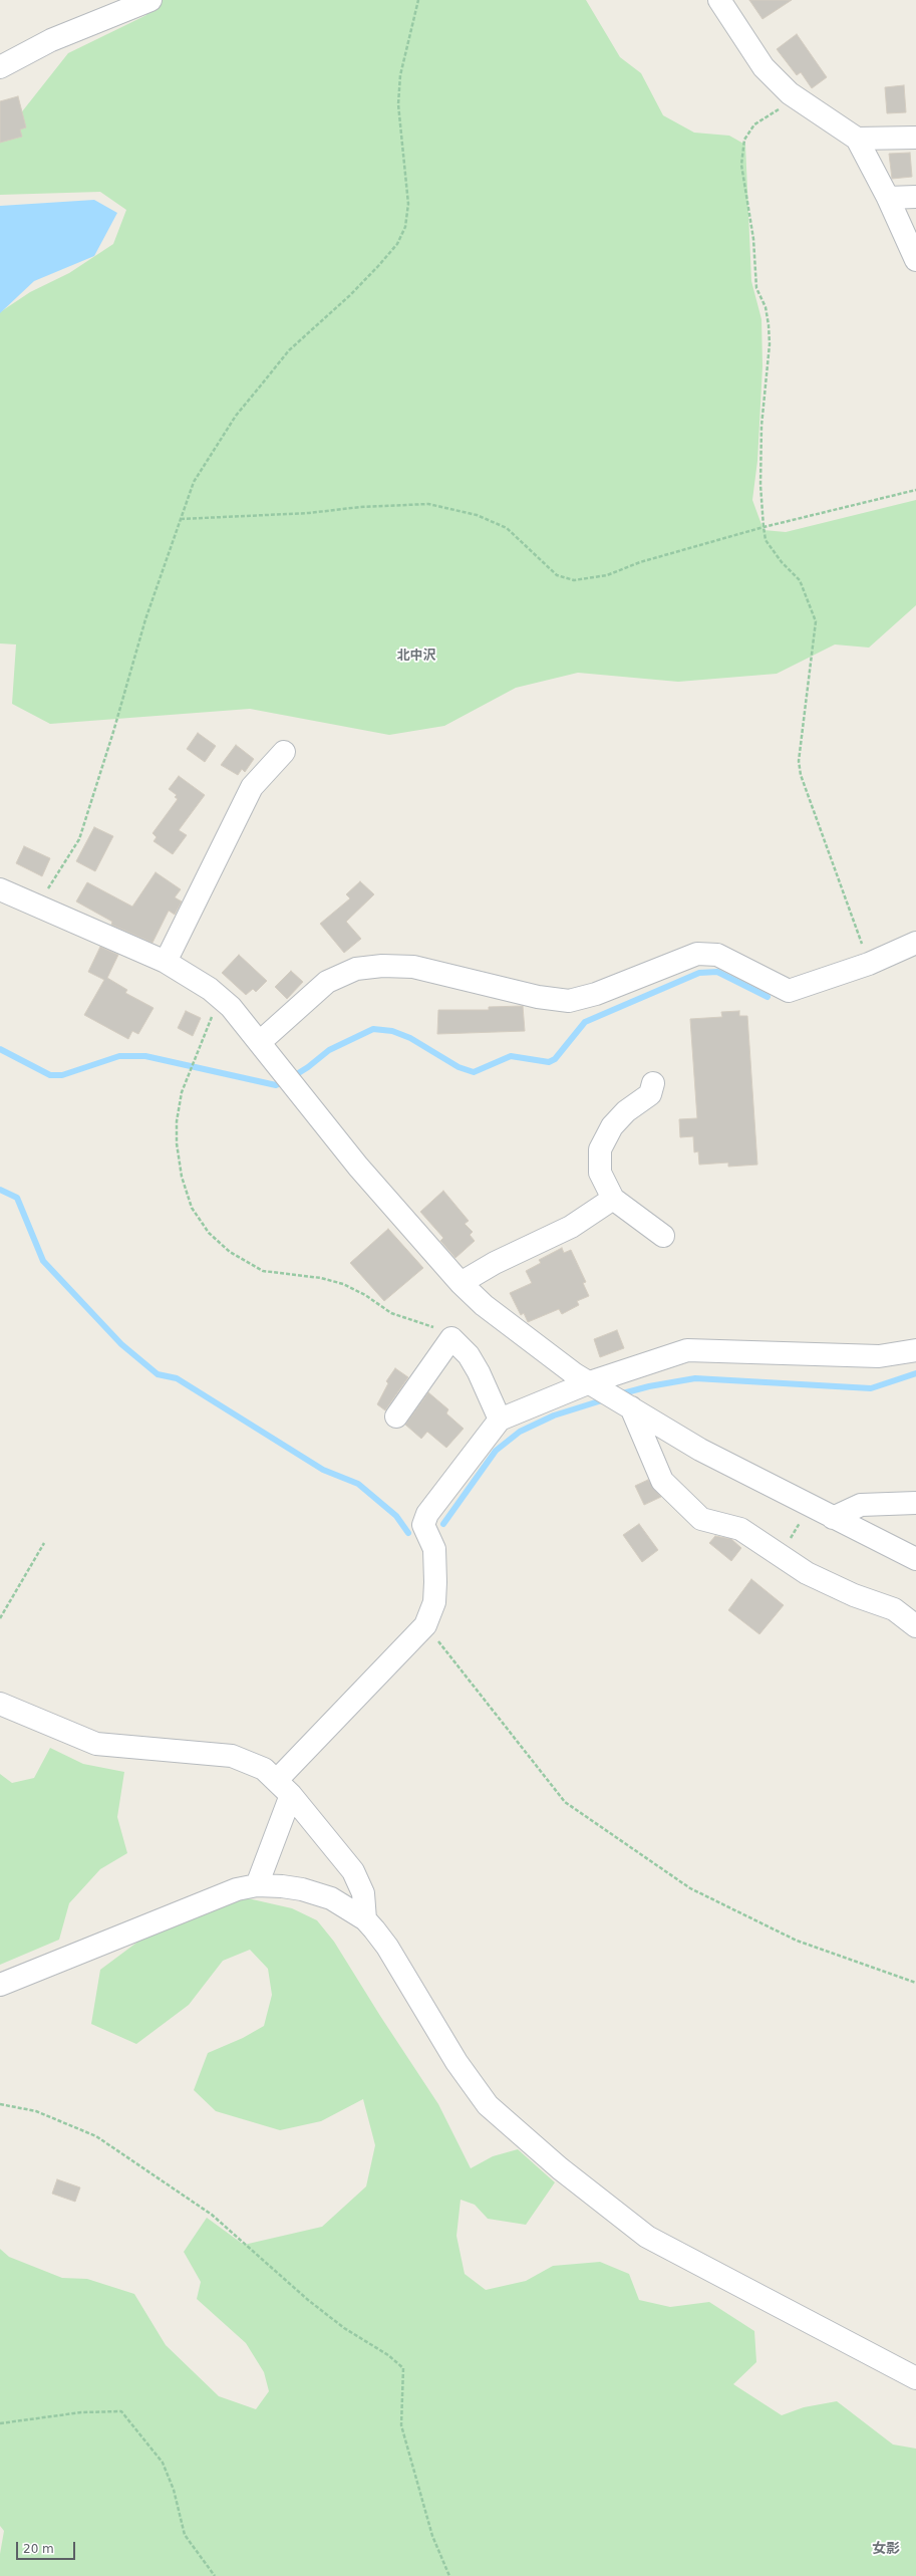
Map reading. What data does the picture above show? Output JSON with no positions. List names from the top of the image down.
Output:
{
  "districts": ["北中沢", "女影"],
  "scale_bar": "20 m"
}
